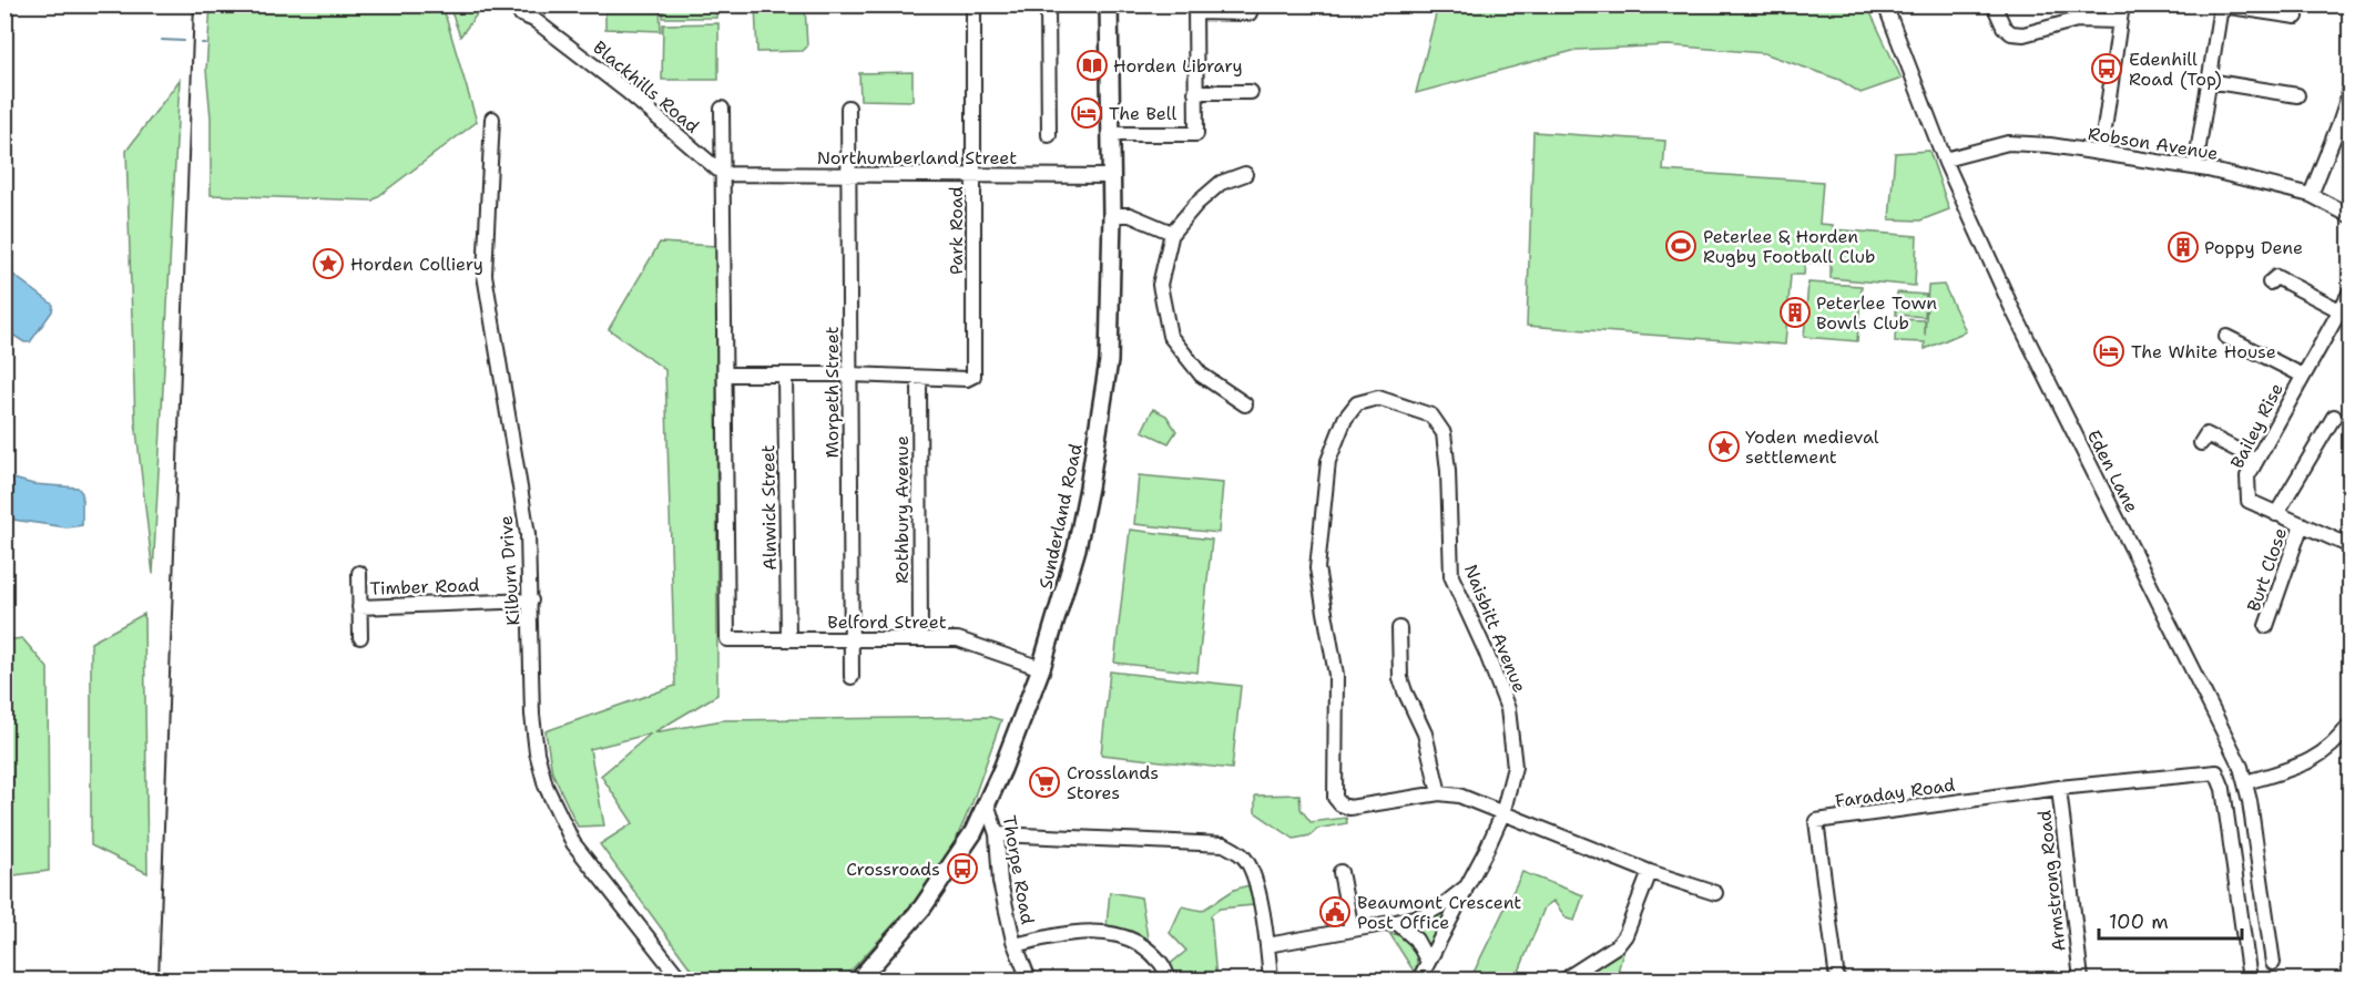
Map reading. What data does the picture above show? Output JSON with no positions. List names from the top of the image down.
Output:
{
  "streets": {
    "main road": ["Sunderland Road"],
    "street": [
      "Blackhills Road",
      "Robson Avenue",
      "Northumberland Street",
      "Park Road",
      "Morpeth Street",
      "Bailey Rise",
      "Eden Lane",
      "Alnwick Street",
      "Rothbury Avenue",
      "Burt Close",
      "Kilburn Drive",
      "Timber Road",
      "Belford Street",
      "Naisbitt Avenue",
      "Faraday Road",
      "Thorpe Road",
      "Armstrong Road"
    ]
  },
  "crossings": [
    ["Blackhills Road", "Northumberland Street"],
    ["Robson Avenue", "Eden Lane"],
    ["Northumberland Street", "Park Road"],
    ["Northumberland Street", "Morpeth Street"],
    ["Northumberland Street", "Sunderland Road"],
    ["Park Road", "Rothbury Avenue"],
    ["Morpeth Street", "Belford Street"],
    ["Bailey Rise", "Burt Close"],
    ["Alnwick Street", "Belford Street"],
    ["Rothbury Avenue", "Belford Street"],
    ["Sunderland Road", "Belford Street"],
    ["Sunderland Road", "Thorpe Road"],
    ["Kilburn Drive", "Timber Road"],
    ["Faraday Road", "Armstrong Road"]
  ],
  "places": {
    "library": ["Horden Library"],
    "bus stop": ["Edenhill Road (Top)", "Crossroads"],
    "hotel": ["The Bell", "The White House"],
    "sports": ["Peterlee & Horden Rugby Football Club"],
    "building": ["Poppy Dene", "Peterlee Town Bowls Club"],
    "place": ["Horden Colliery", "Yoden medieval settlement"],
    "supermarket": ["Crosslands Stores"],
    "public building": ["Beaumont Crescent Post Office"]
  },
  "scale_bar": "100 m"
}
